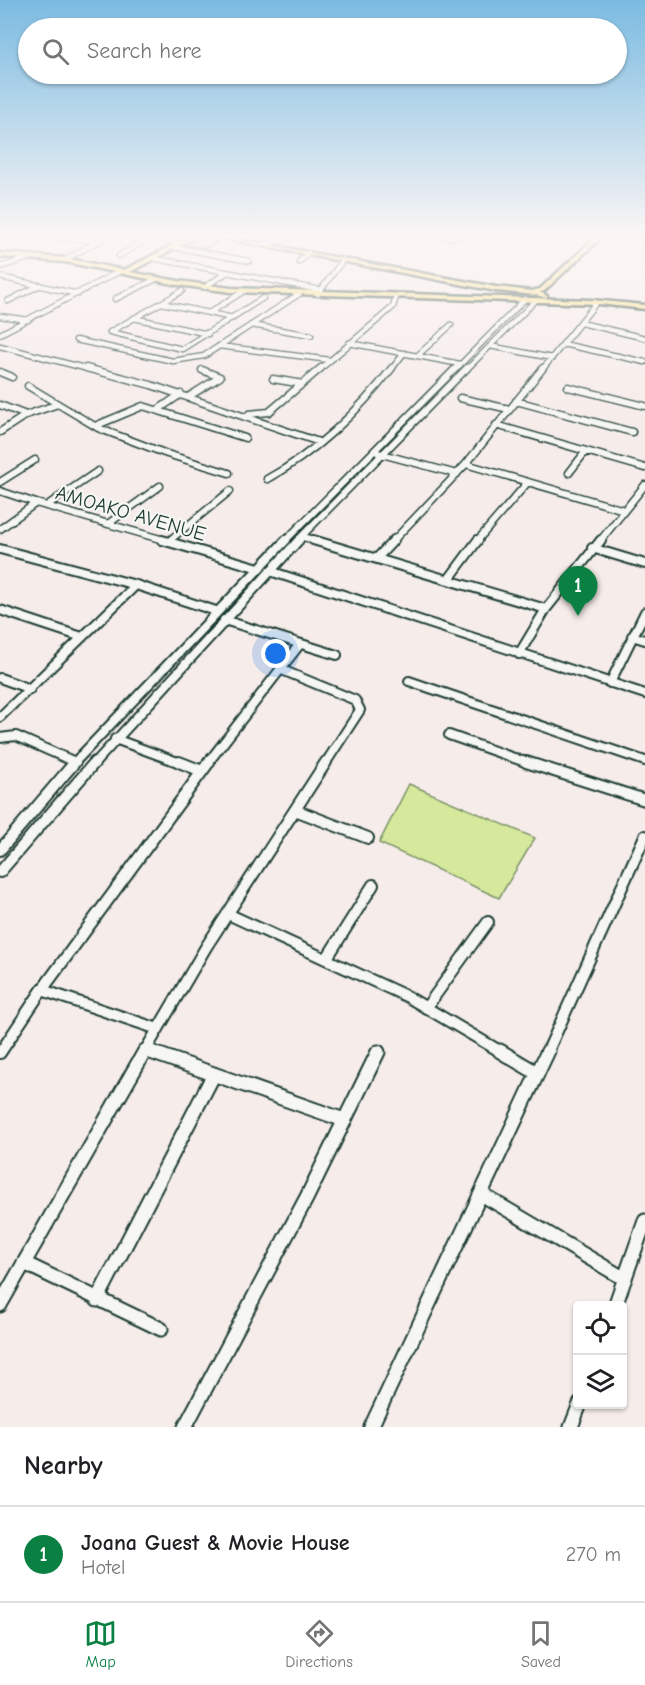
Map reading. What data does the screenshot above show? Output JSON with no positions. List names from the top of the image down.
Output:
{
  "streets": {
    "street": ["AMOAKO AVENUE"]
  },
  "page": {
    "search": "Search here",
    "pins": "1",
    "heading": "Nearby",
    "list": [
      {
        "mark": "1",
        "name": "Joana Guest & Movie House",
        "note": "Hotel",
        "value": "270 m"
      }
    ],
    "nav": ["Map", "Directions", "Saved"]
  }
}
